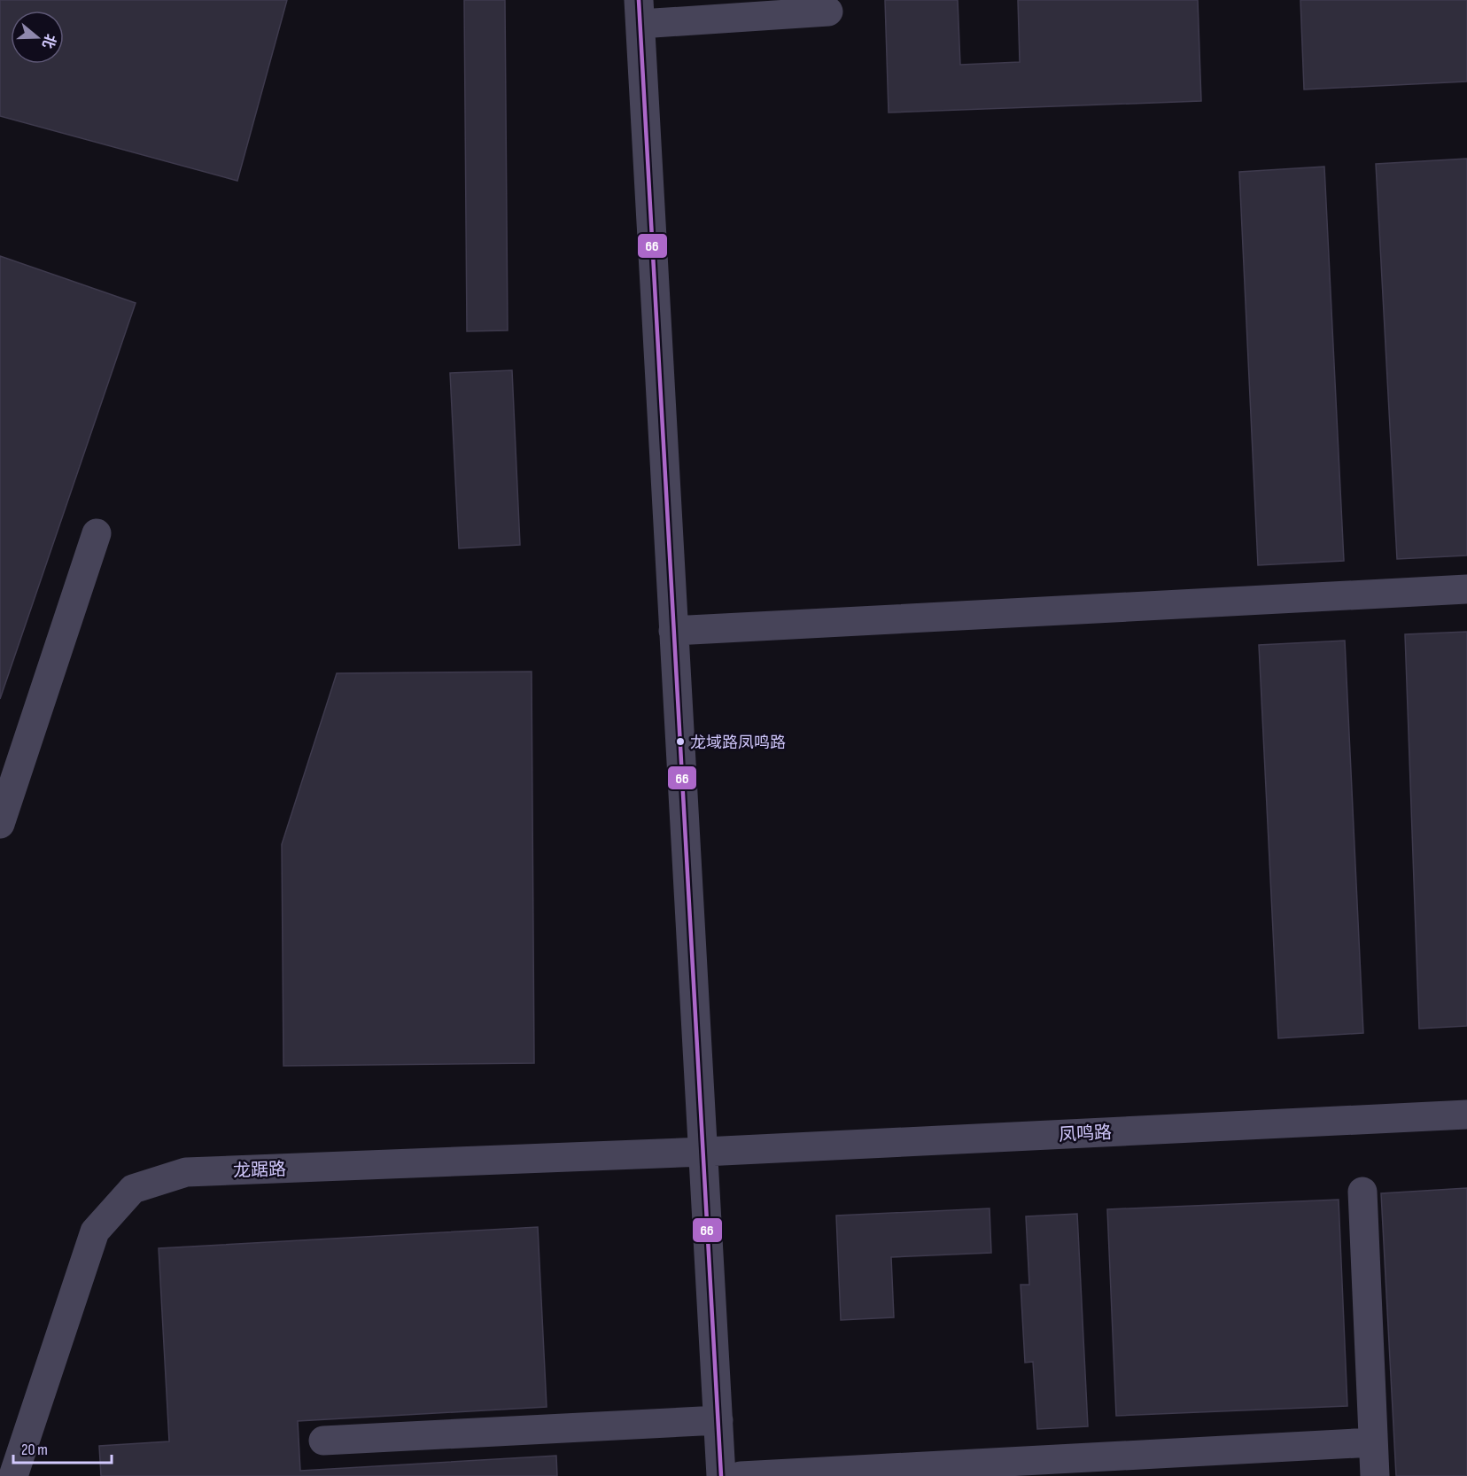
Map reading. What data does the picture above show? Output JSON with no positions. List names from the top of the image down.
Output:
{
  "streets": {
    "street": ["凤鸣路", "龙踞路"]
  },
  "crossings": [
    ["凤鸣路", "龙踞路"]
  ],
  "places": ["龙域路凤鸣路"],
  "lines": ["transit line 66"],
  "scale_bar": "20 m",
  "north": "right"
}
